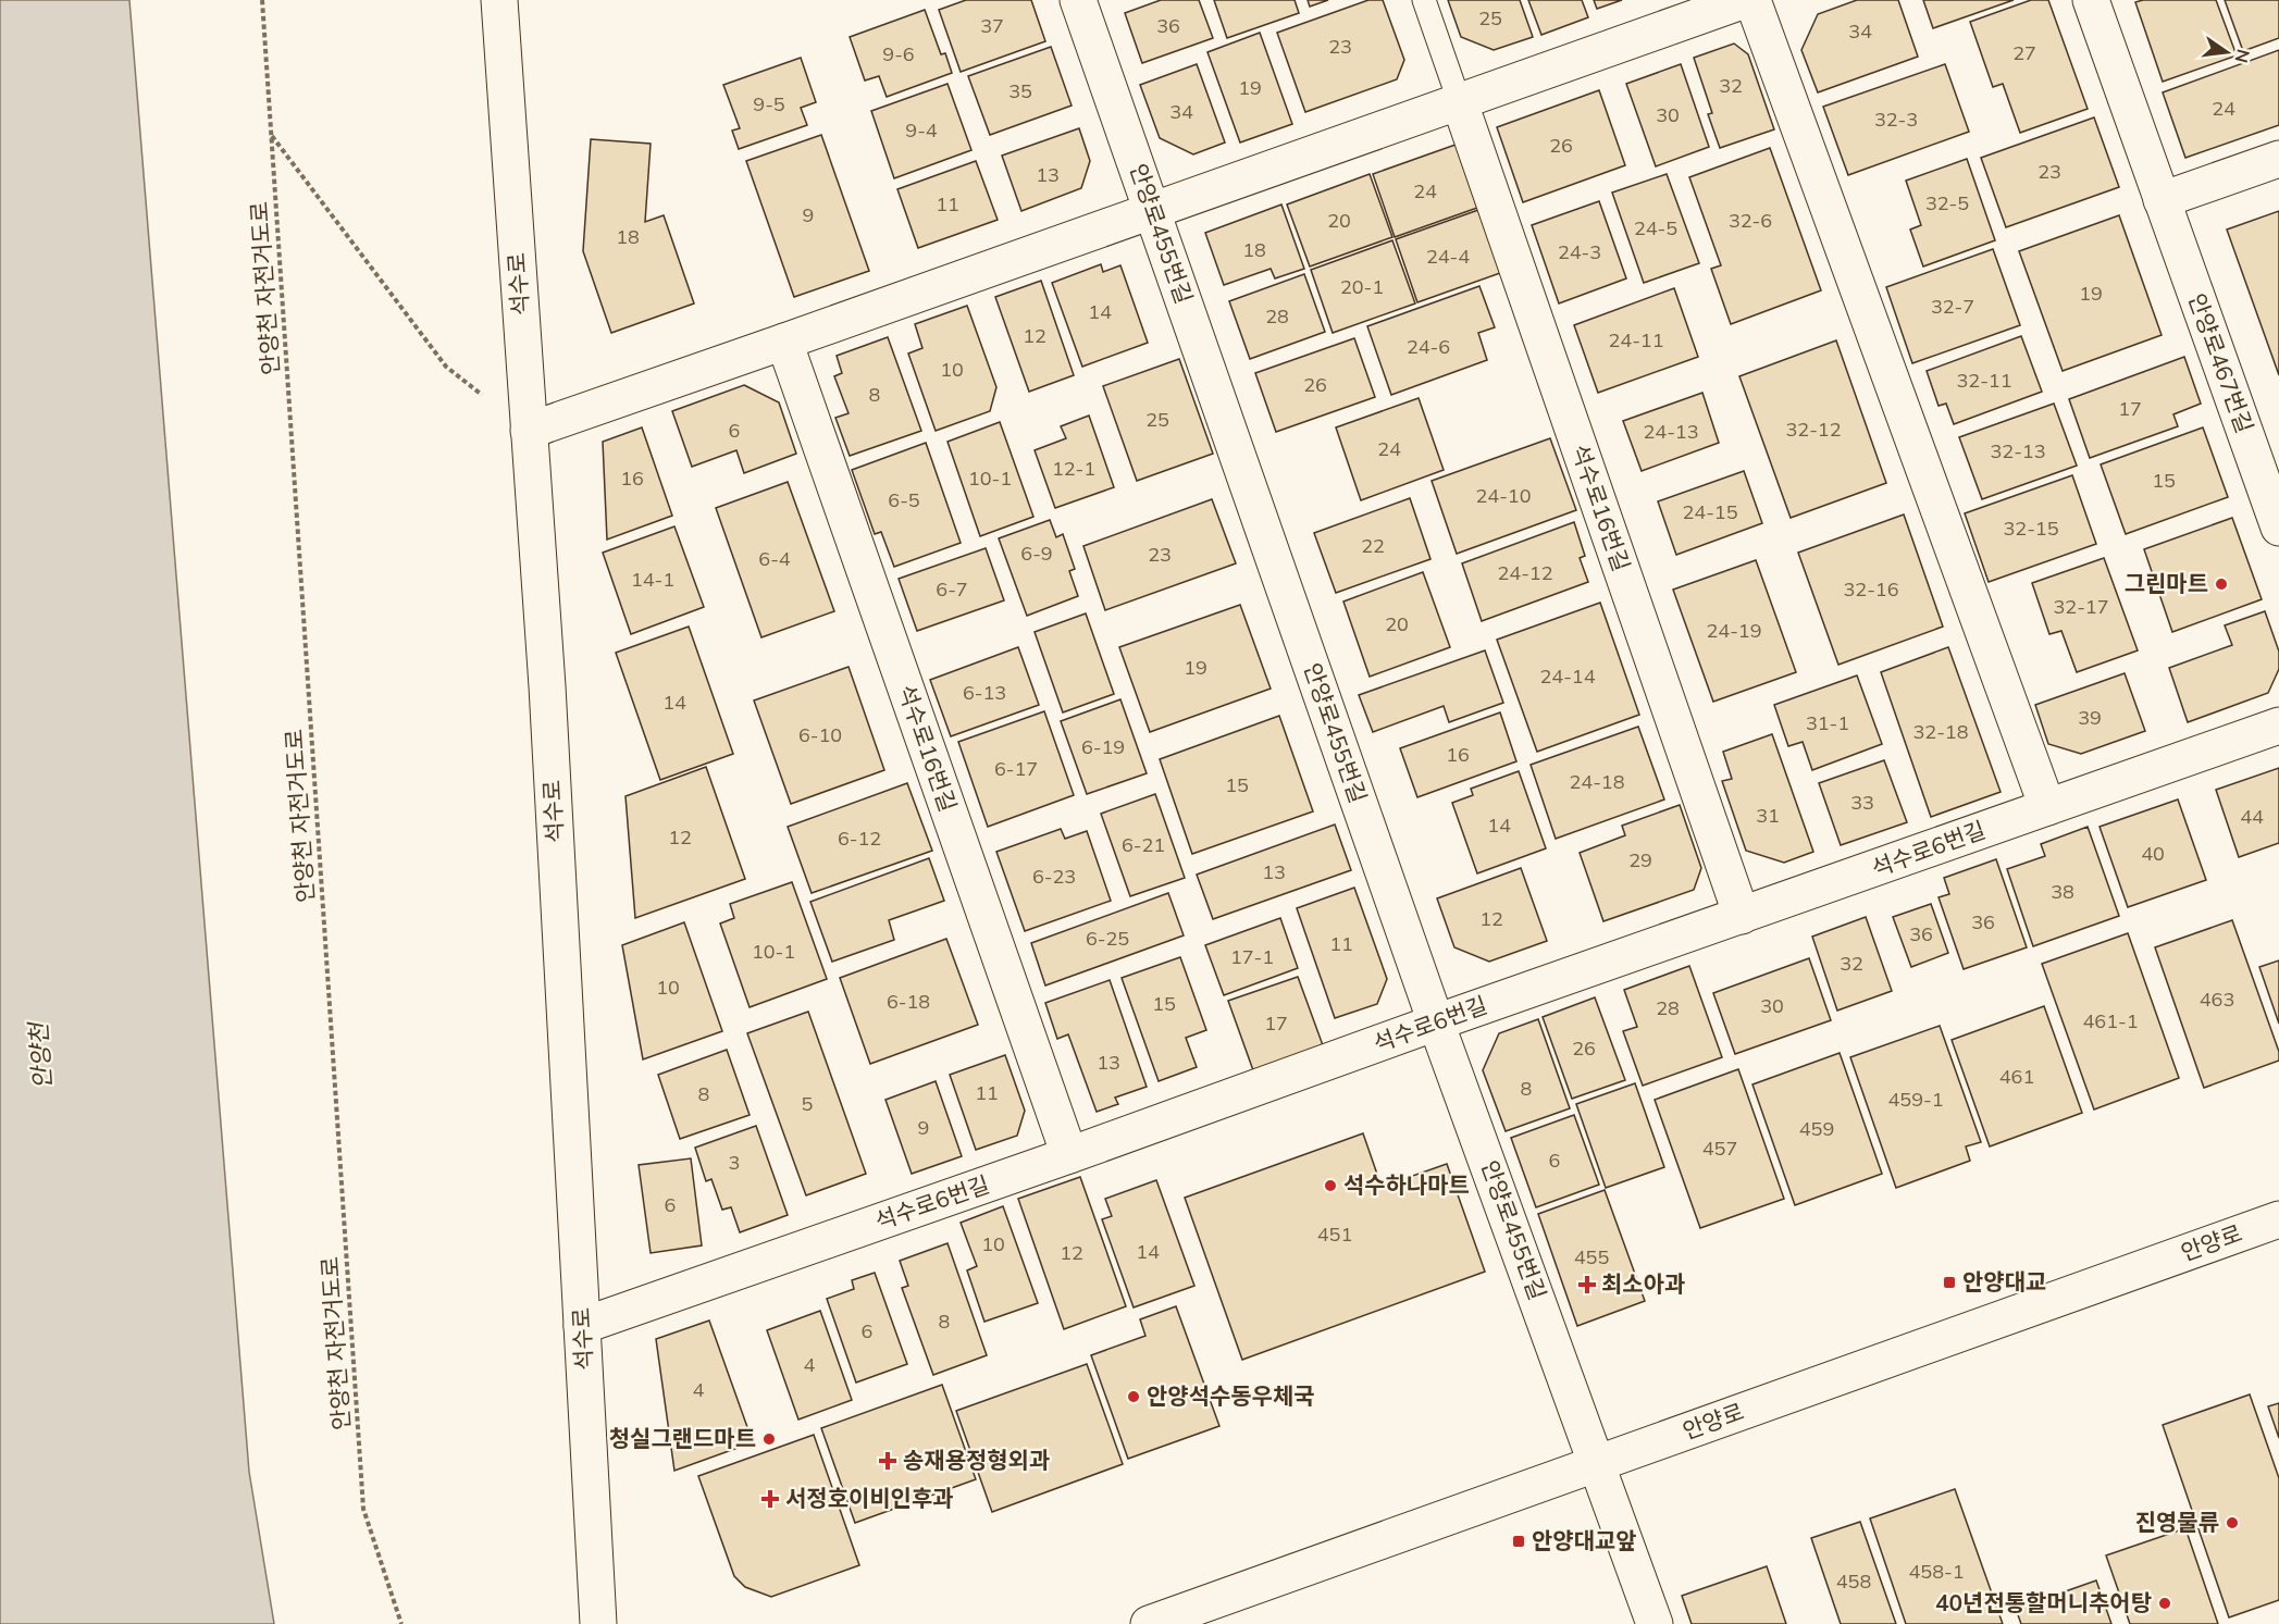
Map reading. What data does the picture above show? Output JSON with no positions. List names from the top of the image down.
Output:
{
  "streets": {
    "street": [
      "안양로455번길",
      "석수로",
      "안양로467번길",
      "석수로16번길",
      "석수로6번길",
      "안양로"
    ],
    "path": ["안양천 자전거도로"]
  },
  "crossings": [
    ["안양로455번길", "석수로6번길"],
    ["안양로455번길", "안양로"],
    ["석수로", "석수로6번길"],
    ["석수로16번길", "석수로6번길"]
  ],
  "water": ["안양천"],
  "places": {
    "other": [
      "그린마트",
      "석수하나마트",
      "안양석수동우체국",
      "청실그랜드마트",
      "진영물류",
      "40년전통할머니추어탕"
    ],
    "transit": ["안양대교", "안양대교앞"],
    "health": ["최소아과", "송재용정형외과", "서정호이비인후과"]
  },
  "house_numbers": [
    "25",
    "37",
    "36",
    "34",
    "23",
    "27",
    "9-6",
    "32",
    "19",
    "35",
    "9-5",
    "24",
    "34",
    "30",
    "32-3",
    "9-4",
    "26",
    "23",
    "13",
    "24",
    "32-5",
    "11",
    "9",
    "20",
    "32-6",
    "24-5",
    "18",
    "18",
    "24-3",
    "24-4",
    "20-1",
    "19",
    "32-7",
    "14",
    "28",
    "12",
    "24-11",
    "24-6",
    "10",
    "32-11",
    "26",
    "8",
    "17",
    "25",
    "32-12",
    "6",
    "24-13",
    "24",
    "32-13",
    "12-1",
    "16",
    "10-1",
    "15",
    "24-10",
    "6-5",
    "24-15",
    "32-15",
    "22",
    "6-9",
    "23",
    "6-4",
    "24-12",
    "14-1",
    "6-7",
    "32-16",
    "32-17",
    "20",
    "24-19",
    "19",
    "24-14",
    "6-13",
    "14",
    "39",
    "31-1",
    "32-18",
    "6-10",
    "6-19",
    "16",
    "6-17",
    "24-18",
    "15",
    "33",
    "31",
    "44",
    "14",
    "12",
    "6-12",
    "6-21",
    "40",
    "29",
    "13",
    "6-23",
    "38",
    "12",
    "36",
    "36",
    "6-25",
    "11",
    "10-1",
    "17-1",
    "32",
    "10",
    "463",
    "6-18",
    "15",
    "30",
    "28",
    "461-1",
    "17",
    "26",
    "13",
    "461",
    "8",
    "11",
    "8",
    "459-1",
    "5",
    "9",
    "459",
    "457",
    "6",
    "3",
    "6",
    "451",
    "10",
    "14",
    "12",
    "455",
    "8",
    "6",
    "4",
    "4",
    "458-1",
    "458"
  ],
  "north": "right"
}
